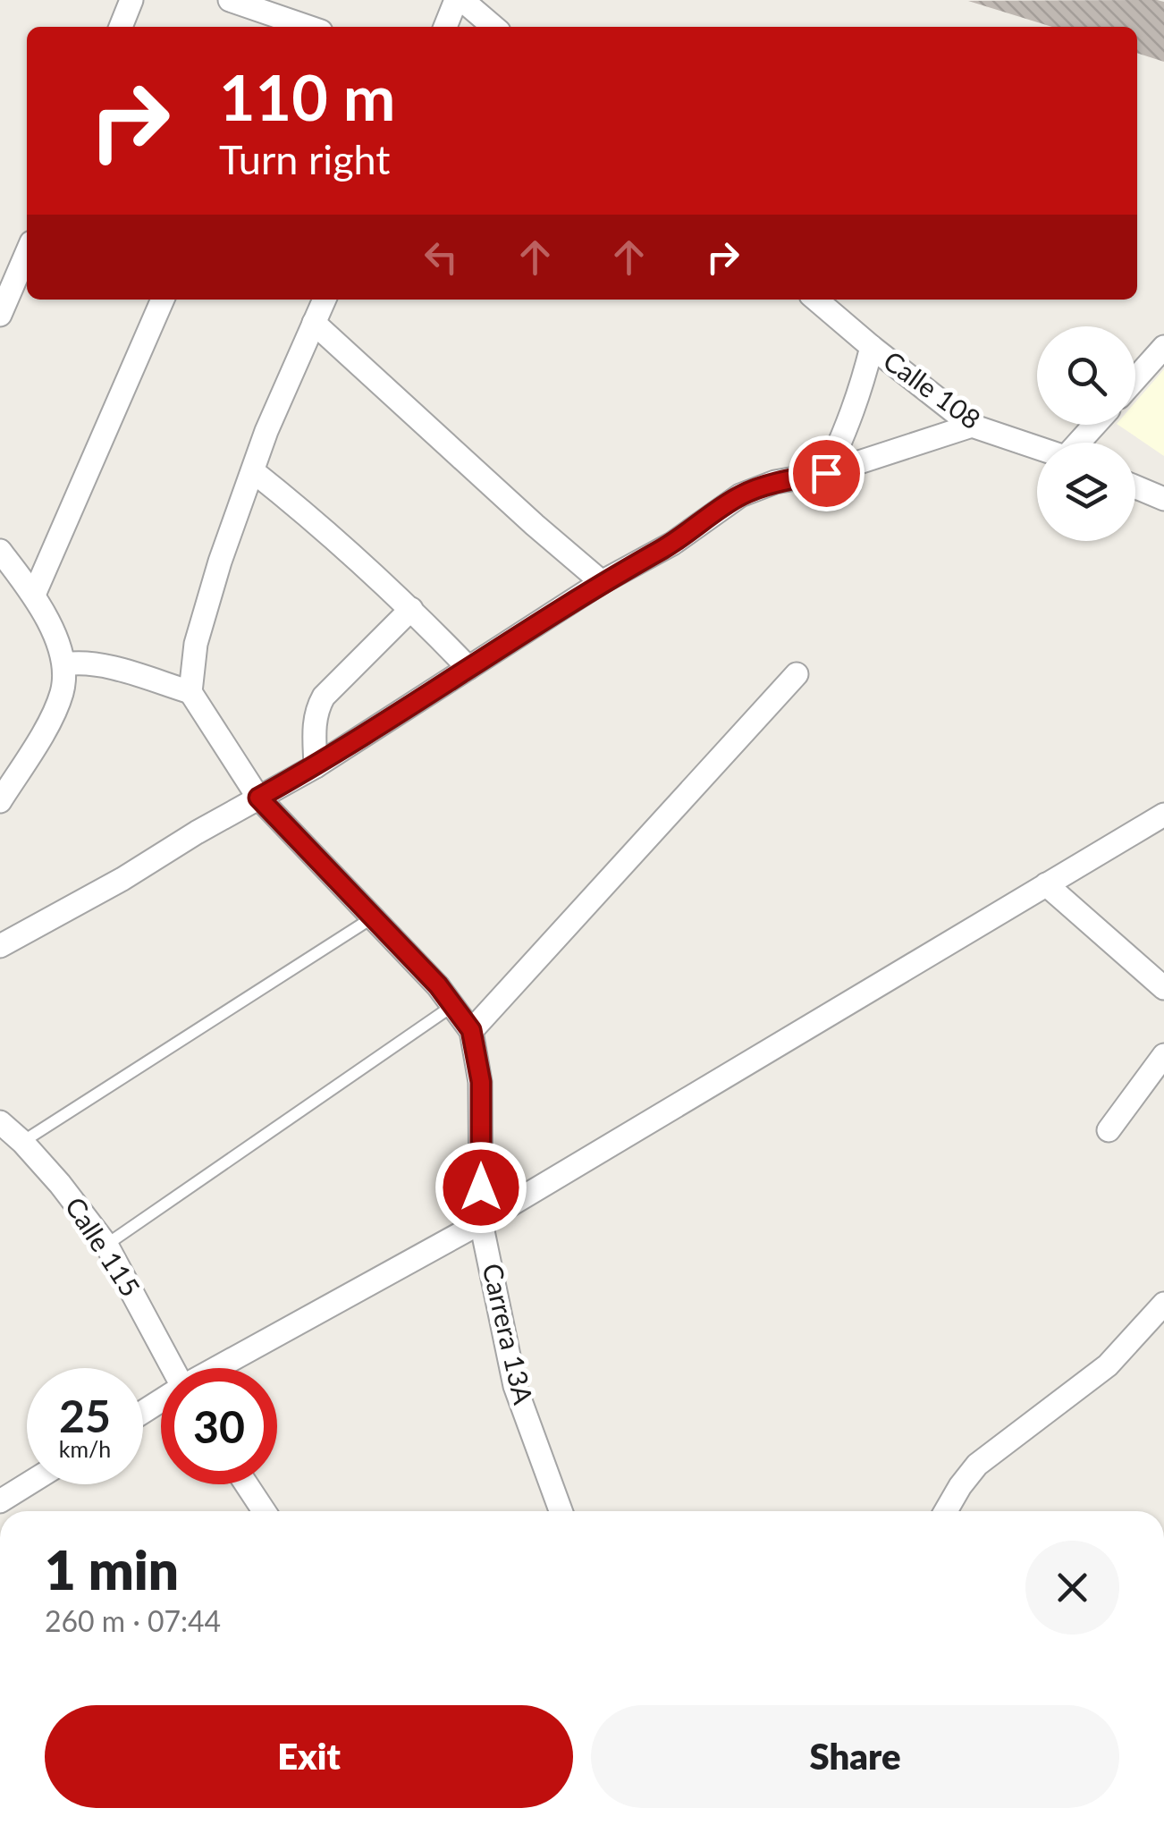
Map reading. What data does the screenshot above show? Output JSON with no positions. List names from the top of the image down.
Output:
{
  "streets": {
    "street": ["Calle 108", "Calle 115", "Carrera 13A"]
  },
  "page": {
    "turn": ["110 m", "Turn right"],
    "speed": "25 km/h",
    "limit": "30",
    "heading": ["1 min", "260 m · 07:44"],
    "buttons": ["Exit", "Share"]
  }
}
